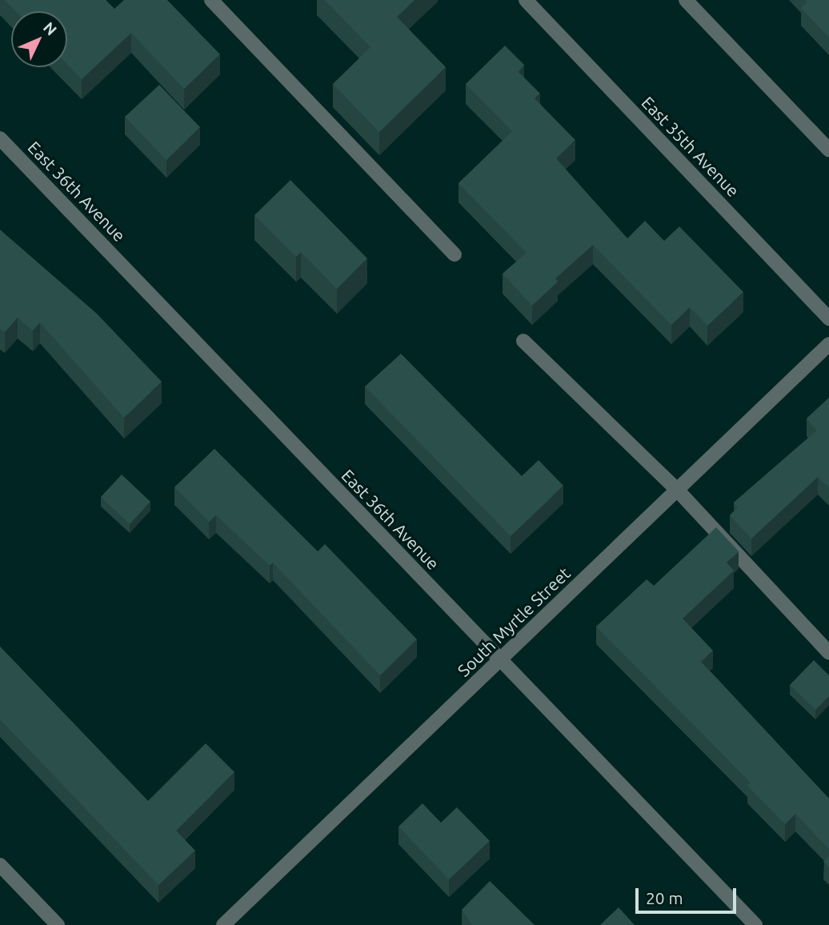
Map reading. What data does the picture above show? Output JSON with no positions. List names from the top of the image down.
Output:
{
  "streets": {
    "street": ["East 35th Avenue", "East 36th Avenue", "South Myrtle Street"]
  },
  "crossings": [
    ["East 36th Avenue", "South Myrtle Street"]
  ],
  "scale_bar": "20 m",
  "north": "top right"
}
